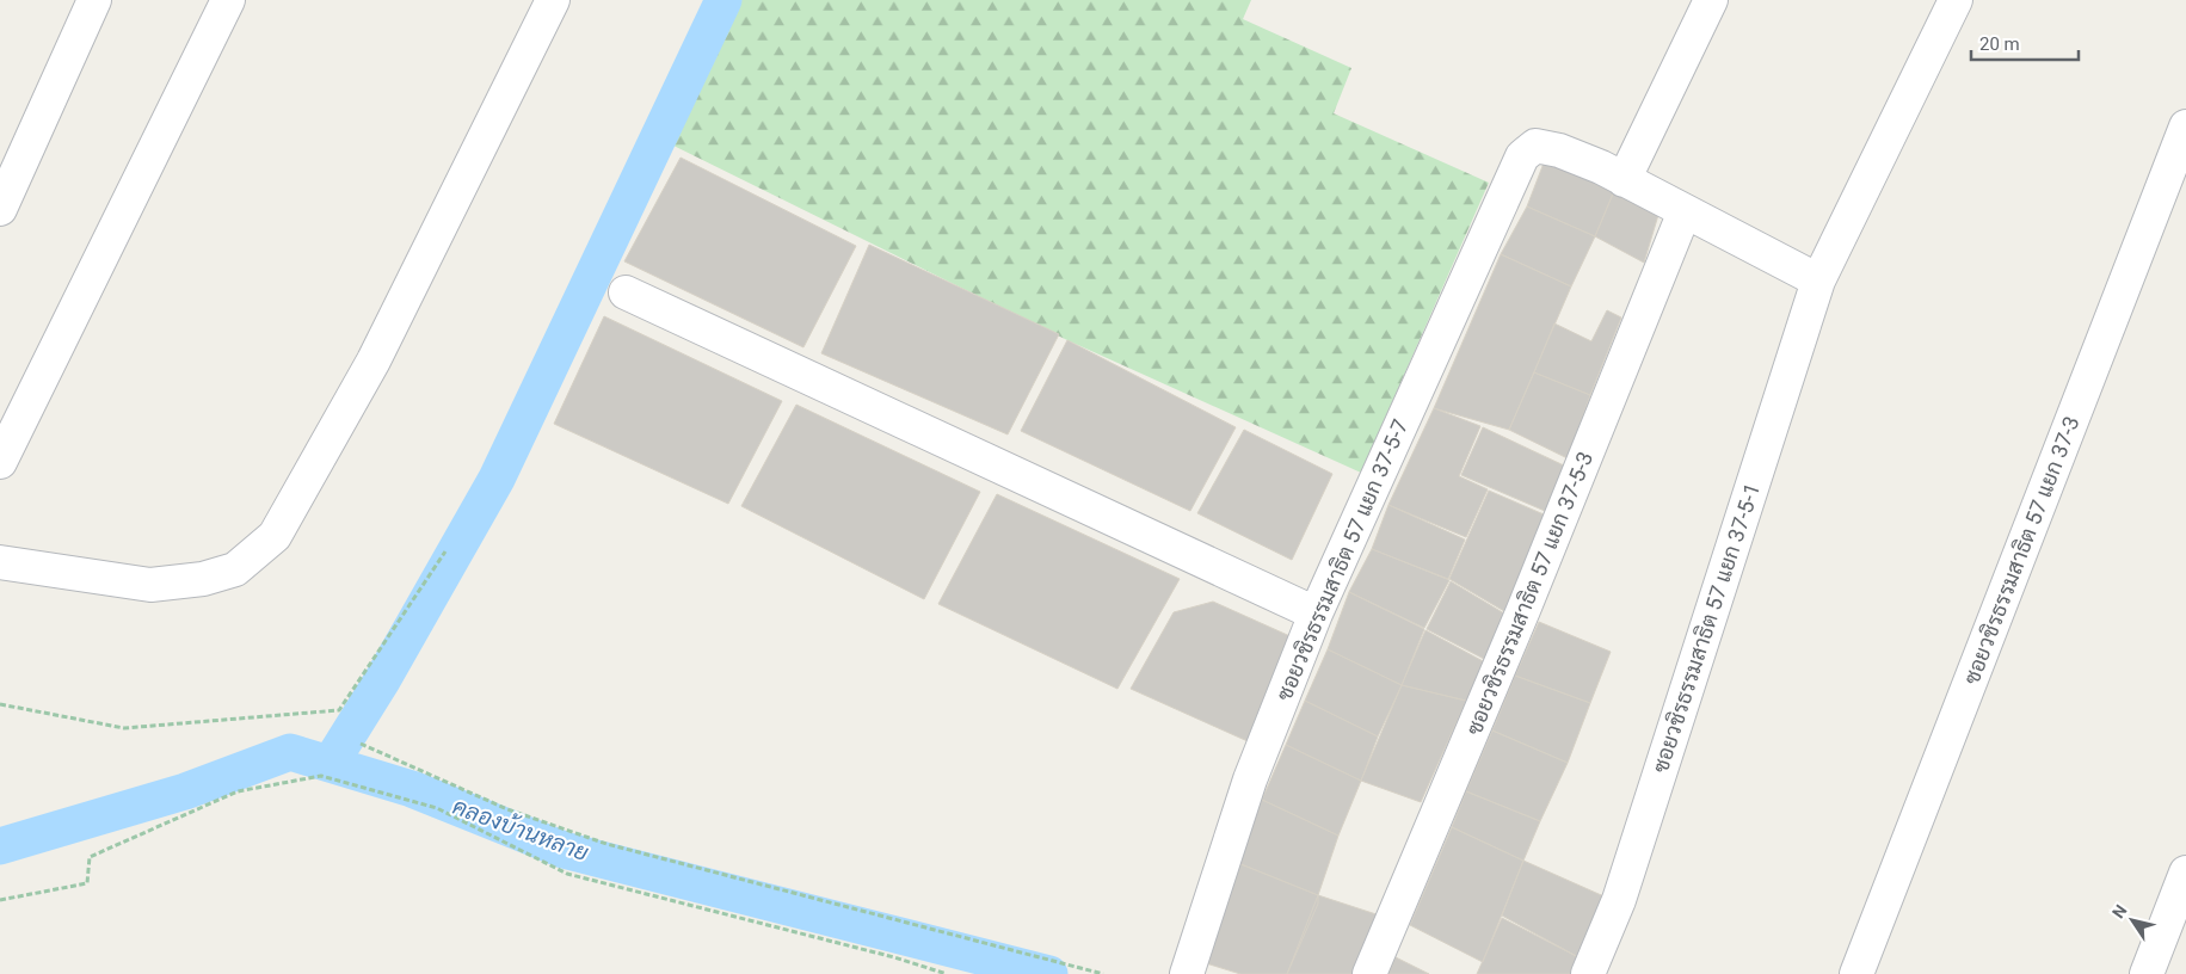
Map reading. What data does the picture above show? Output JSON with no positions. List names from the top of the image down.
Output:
{
  "streets": {
    "street": [
      "ซอยวชิรธรรมสาธิต 57 แยก 37-3",
      "ซอยวชิรธรรมสาธิต 57 แยก 37-5-7",
      "ซอยวชิรธรรมสาธิต 57 แยก 37-5-3",
      "ซอยวชิรธรรมสาธิต 57 แยก 37-5-1"
    ]
  },
  "water": ["คลองบ้านหลาย"],
  "scale_bar": "20 m",
  "north": "top left"
}
